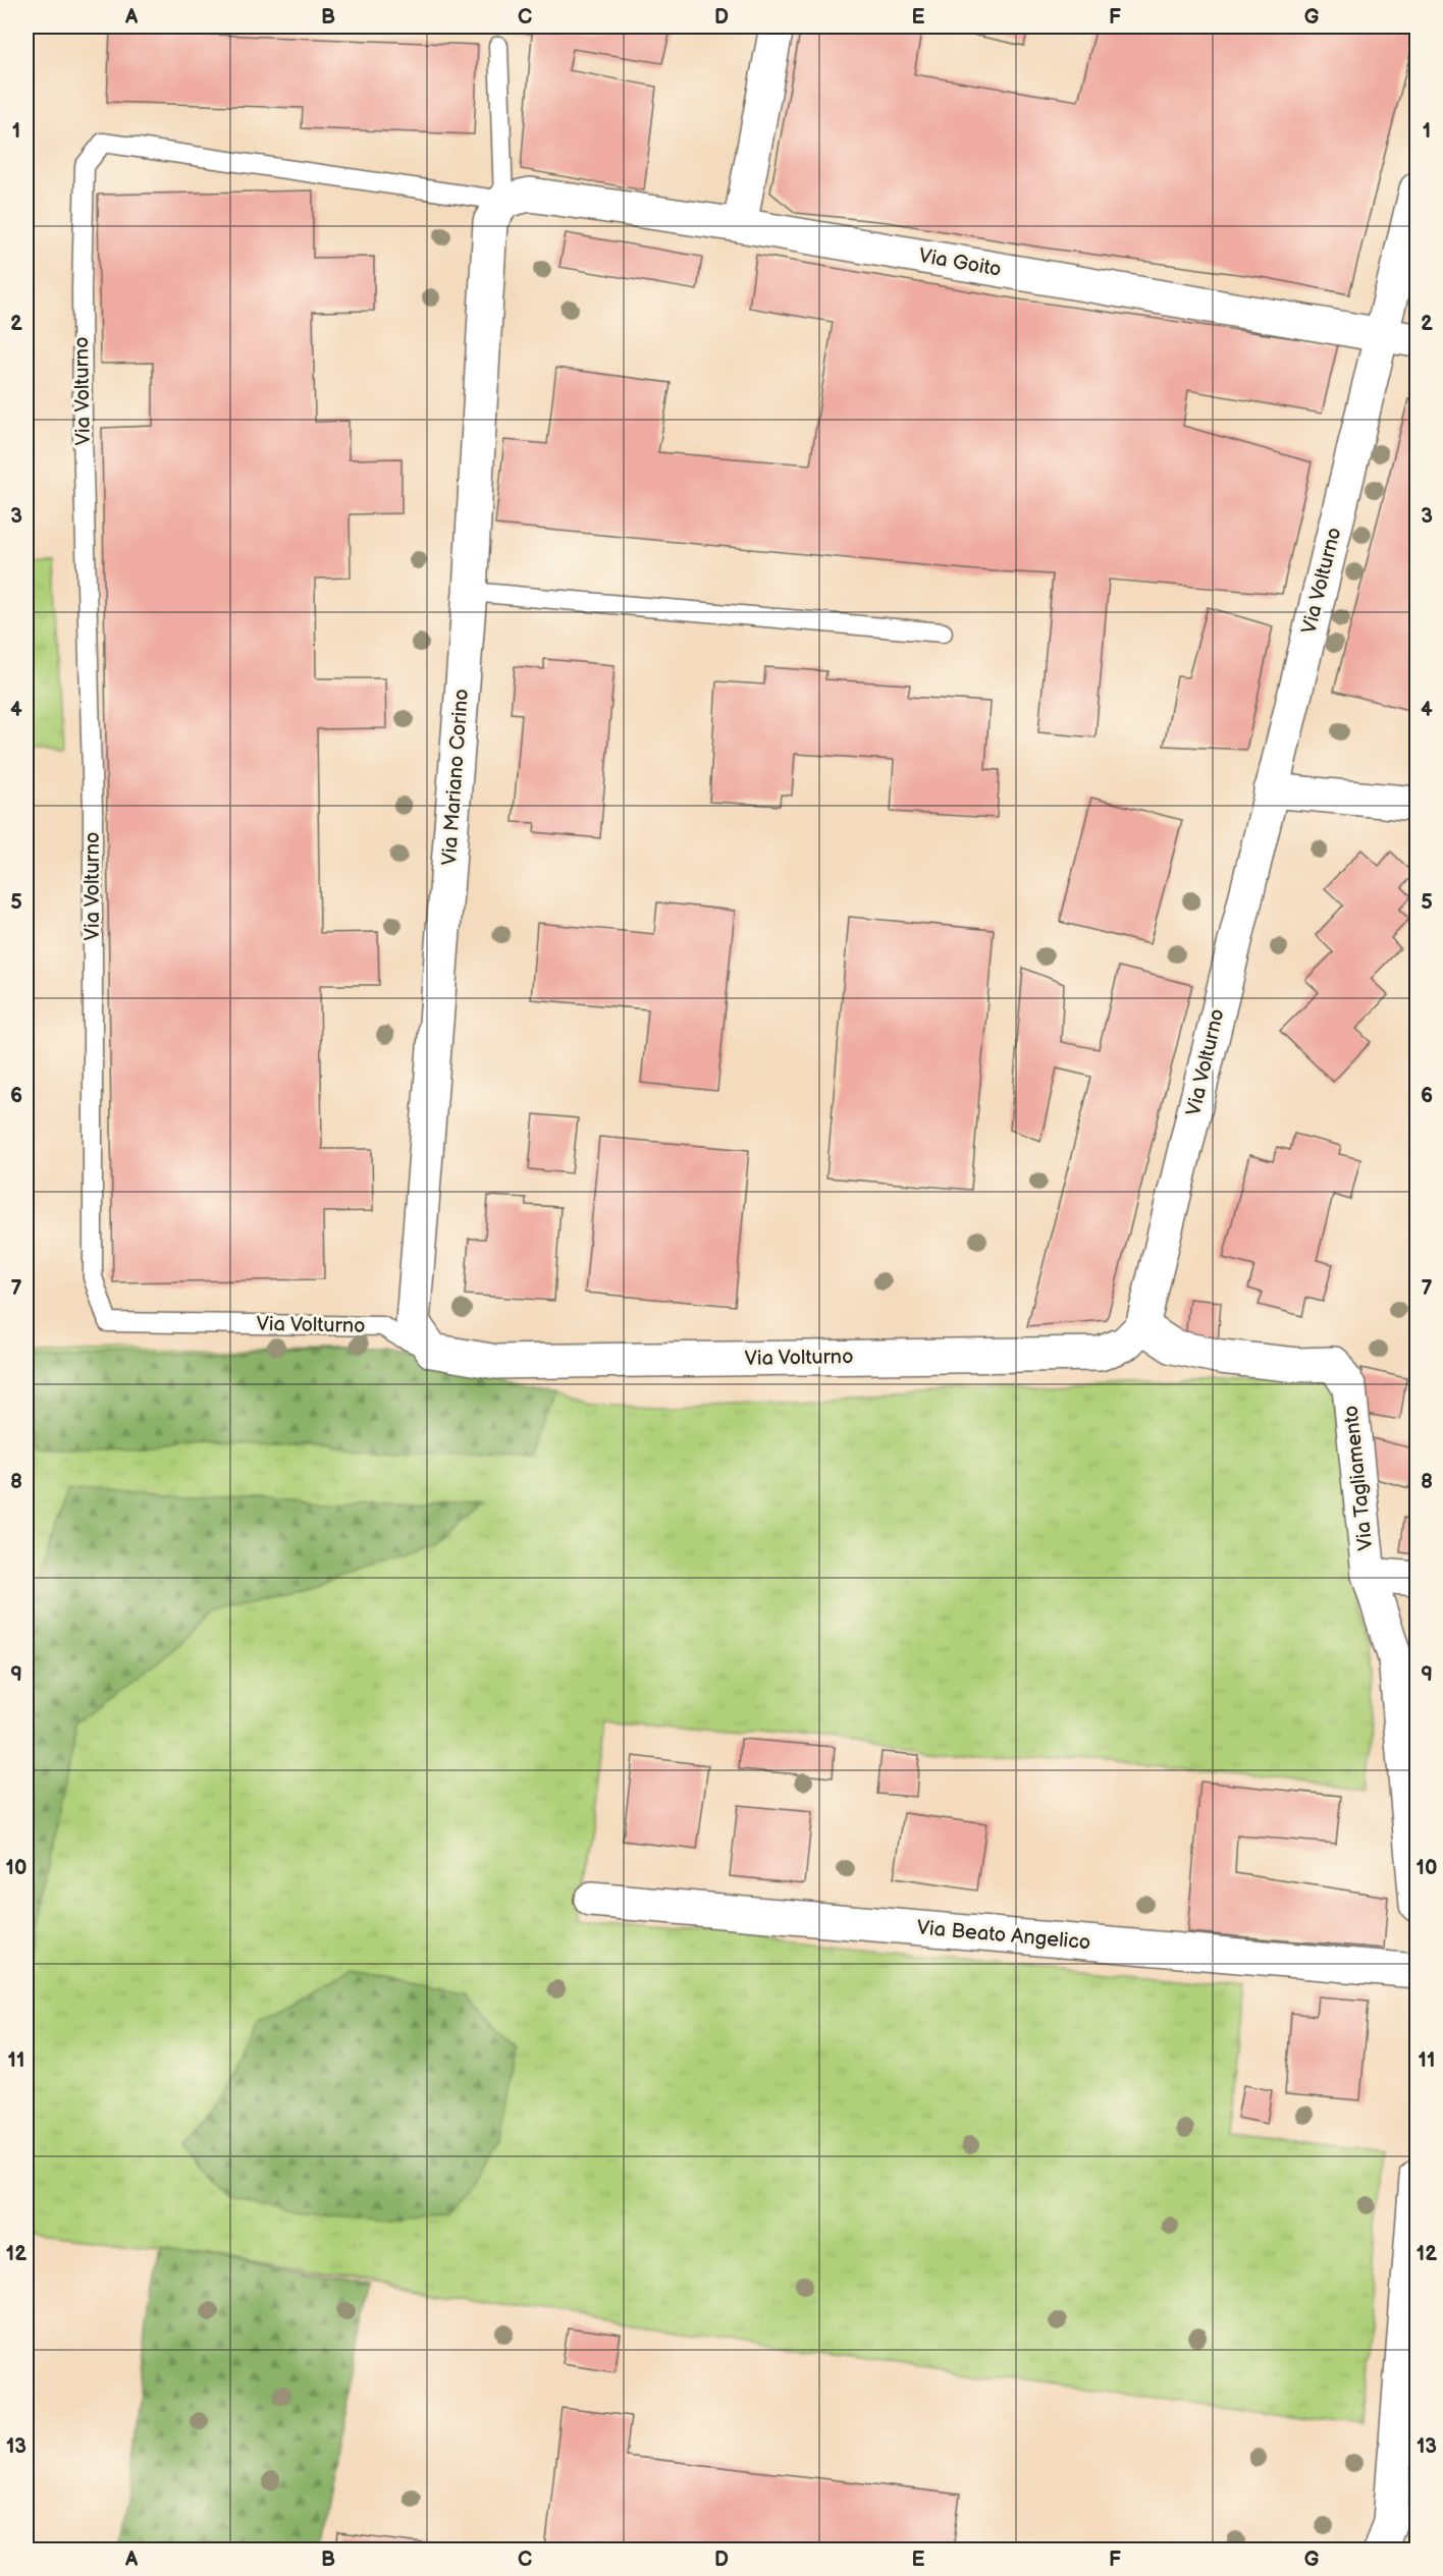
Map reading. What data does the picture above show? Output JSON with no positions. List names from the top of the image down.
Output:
{
  "streets": {
    "street": [
      "Via Goito",
      "Via Volturno",
      "Via Mariano Corino",
      "Via Tagliamento",
      "Via Beato Angelico"
    ]
  },
  "crossings": [
    ["Via Goito", "Via Volturno"],
    ["Via Goito", "Via Mariano Corino"],
    ["Via Volturno", "Via Mariano Corino"],
    ["Via Volturno", "Via Tagliamento"]
  ],
  "grid": {
    "columns": [
      "A",
      "B",
      "C",
      "D",
      "E",
      "F",
      "G"
    ],
    "rows": [
      "1",
      "2",
      "3",
      "4",
      "5",
      "6",
      "7",
      "8",
      "9",
      "10",
      "11",
      "12",
      "13"
    ]
  }
}
